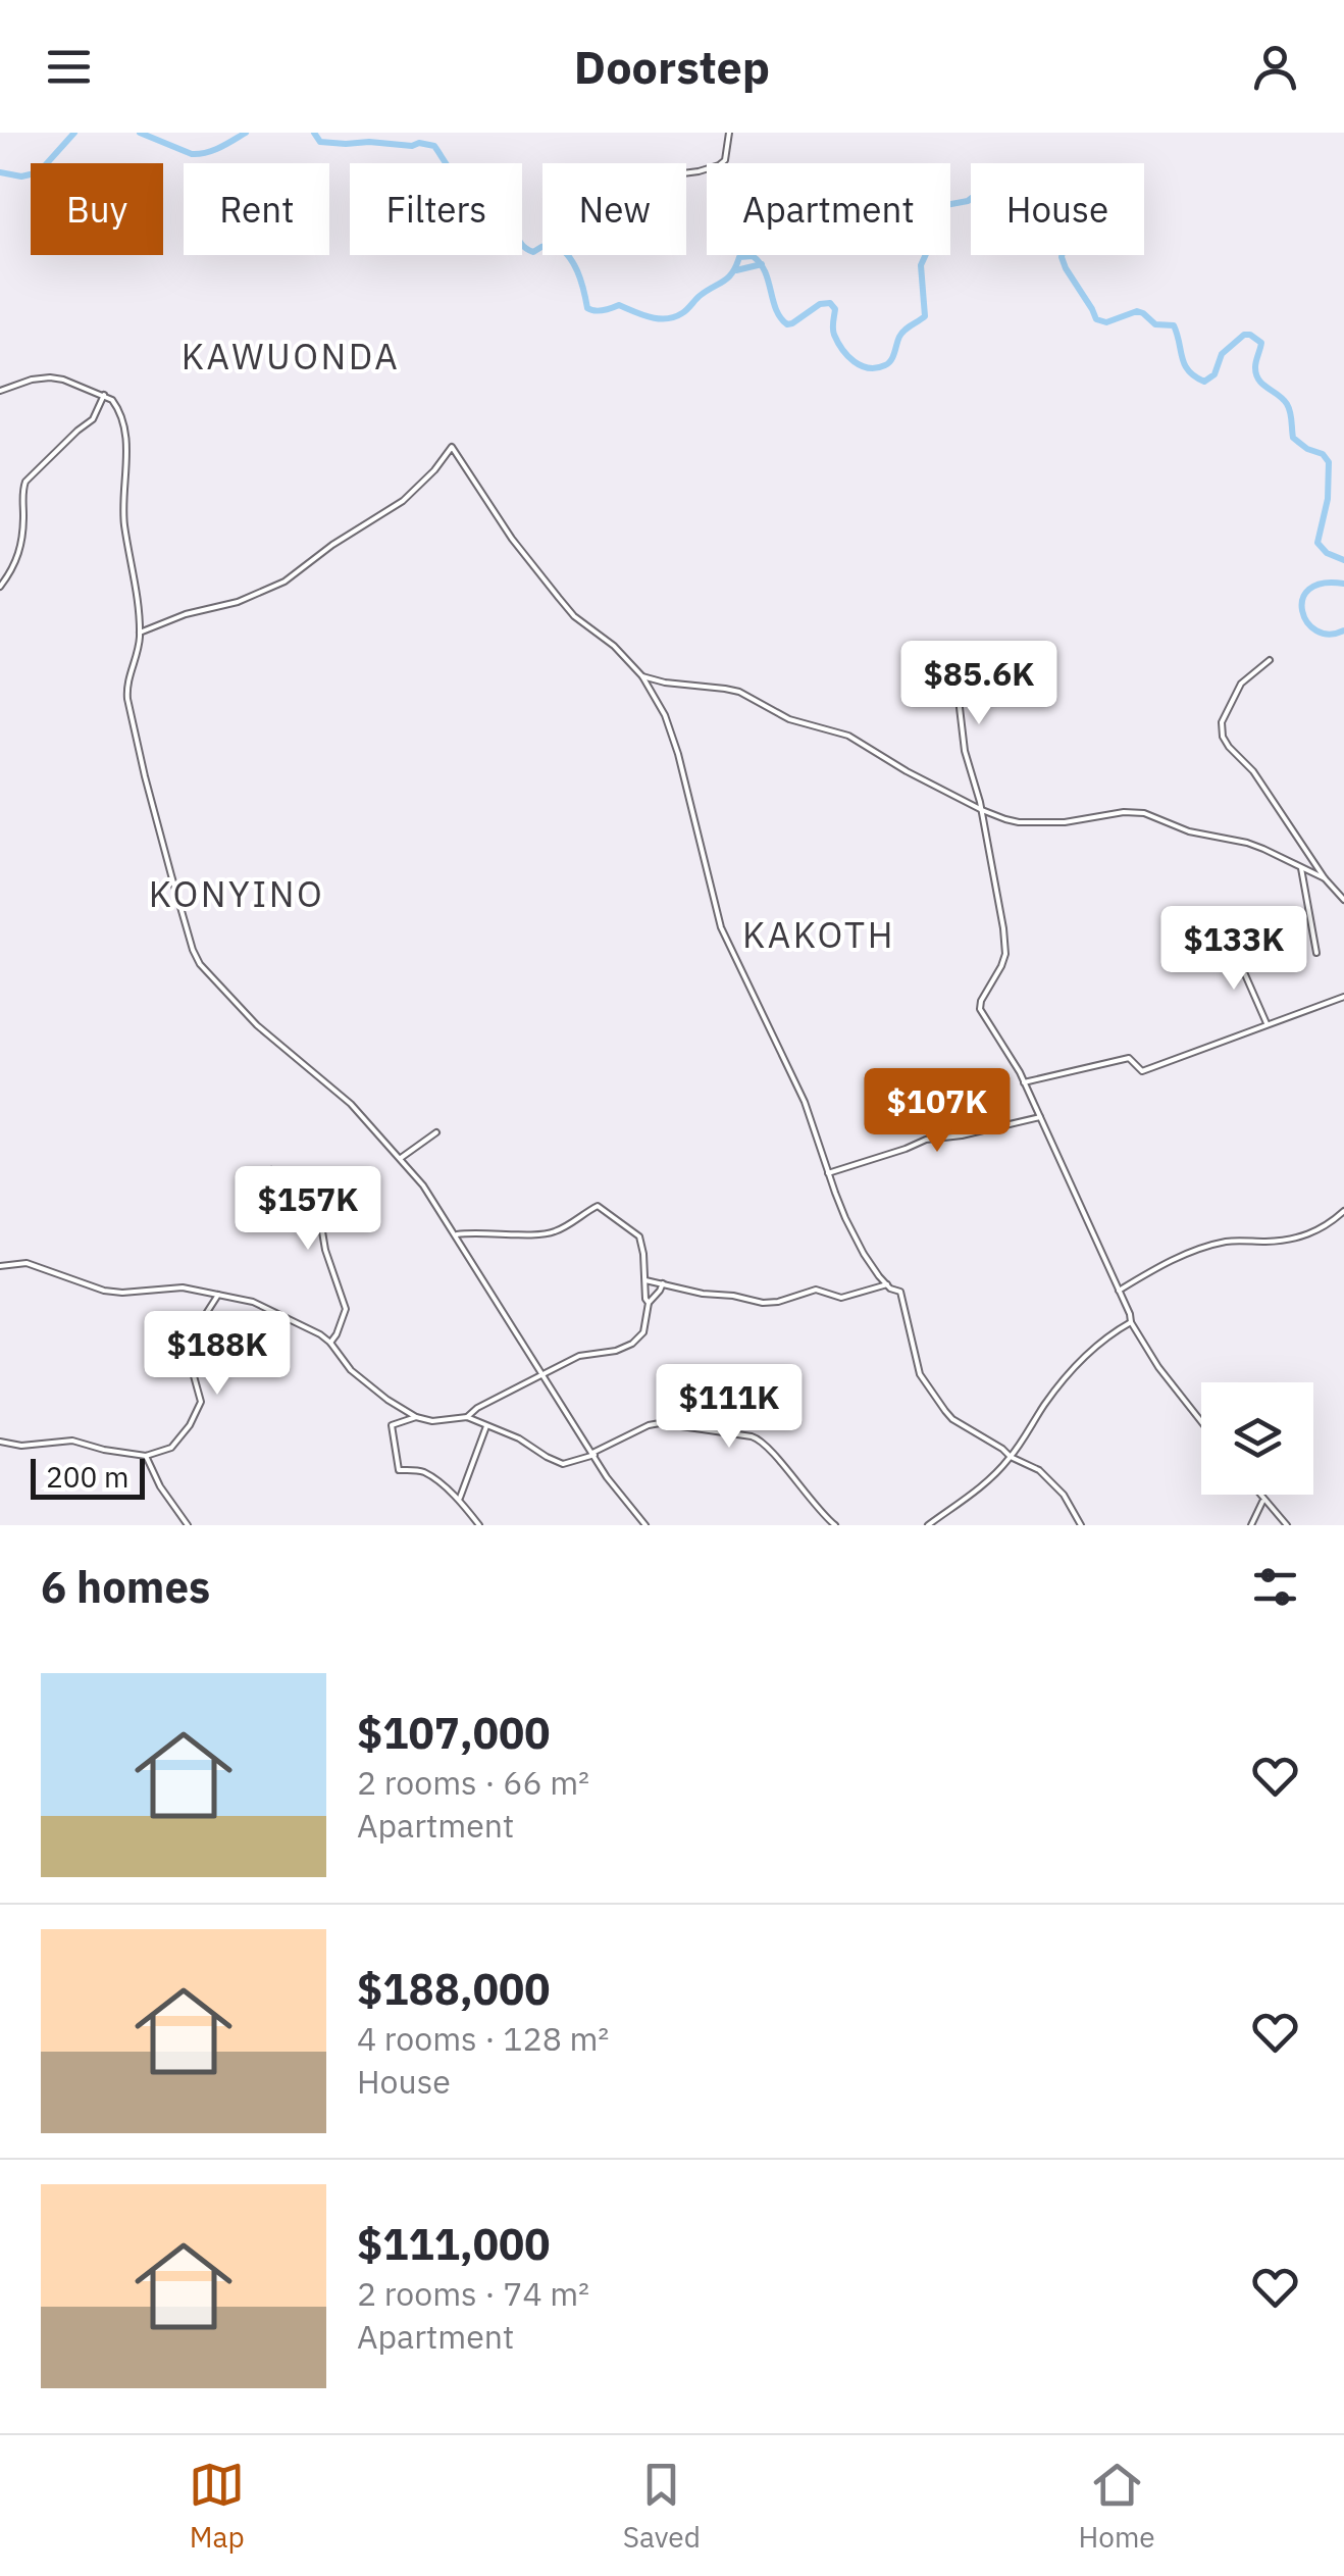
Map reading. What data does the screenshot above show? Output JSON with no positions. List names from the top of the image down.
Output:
{
  "districts": ["KAWUONDA", "KONYINO", "KAKOTH"],
  "scale_bar": "200 m",
  "page": {
    "header": "Doorstep",
    "chip": [
      "Buy",
      "Rent",
      "Filters",
      "New",
      "Apartment",
      "House"
    ],
    "price": [
      "$85.6K",
      "$133K",
      "$107K",
      "$157K",
      "$188K",
      "$111K"
    ],
    "scale": "200 m",
    "heading": "6 homes",
    "list": [
      {
        "name": "$107,000",
        "note": "2 rooms · 66 m² · Apartment"
      },
      {
        "name": "$188,000",
        "note": "4 rooms · 128 m² · House"
      },
      {
        "name": "$111,000",
        "note": "2 rooms · 74 m² · Apartment"
      }
    ],
    "tabs": ["Map", "Saved", "Home"]
  }
}
